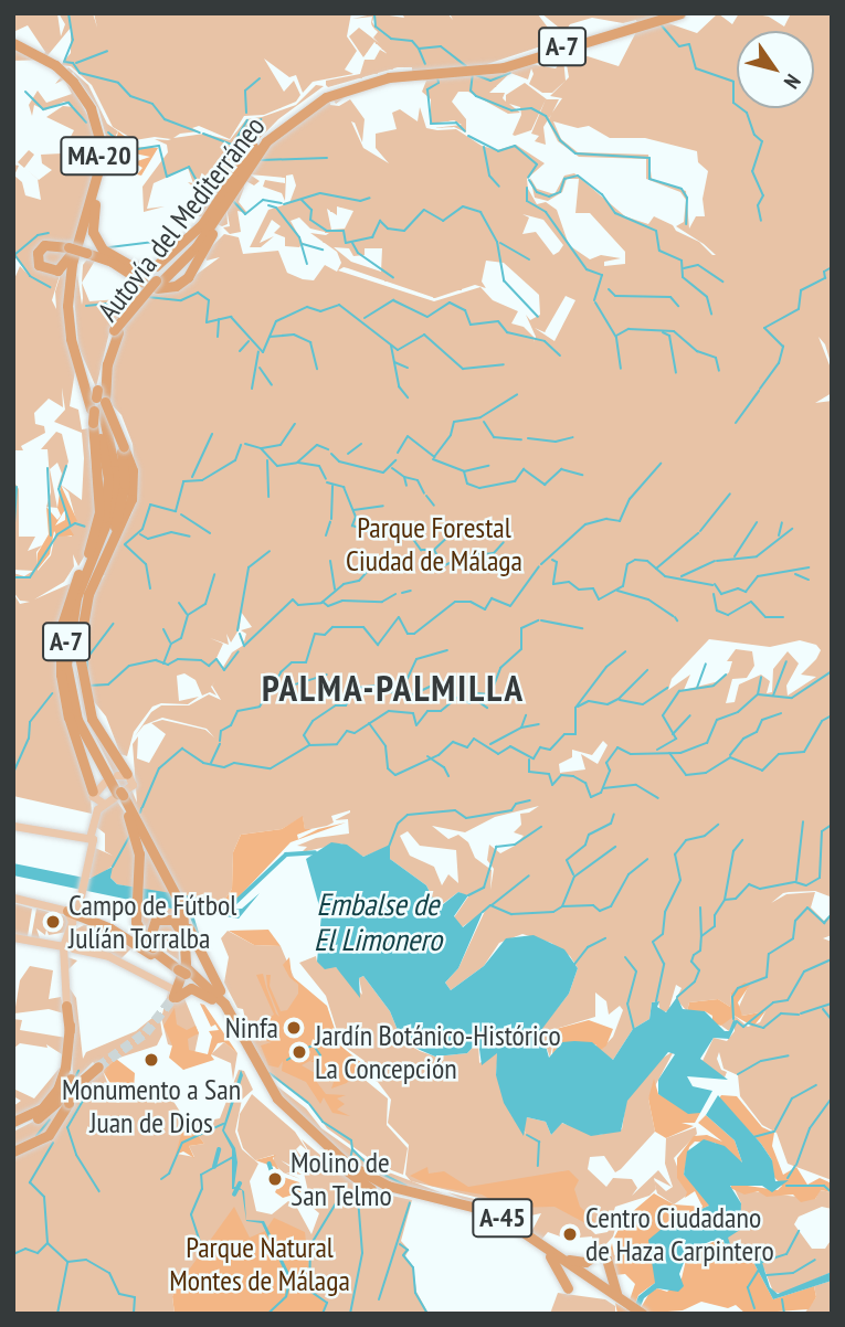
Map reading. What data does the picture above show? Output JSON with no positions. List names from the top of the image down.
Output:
{
  "streets": {
    "highway": [
      "A-7",
      "MA-20",
      "Autovía del Mediterráneo",
      "A-45"
    ]
  },
  "crossings": [
    ["MA-20", "Autovía del Mediterráneo"]
  ],
  "districts": ["PALMA-PALMILLA"],
  "water": ["Embalse de El Limonero"],
  "parks": ["Parque Forestal Ciudad de Málaga", "Parque Natural Montes de Málaga"],
  "places": [
    "Campo de Fútbol Julíán Torralba",
    "Ninfa",
    "Jardín Botánico-Histórico La Concepción",
    "Monumento a San Juan de Dios",
    "Molino de San Telmo",
    "Centro Ciudadano de Haza Carpintero"
  ],
  "north": "bottom right"
}
